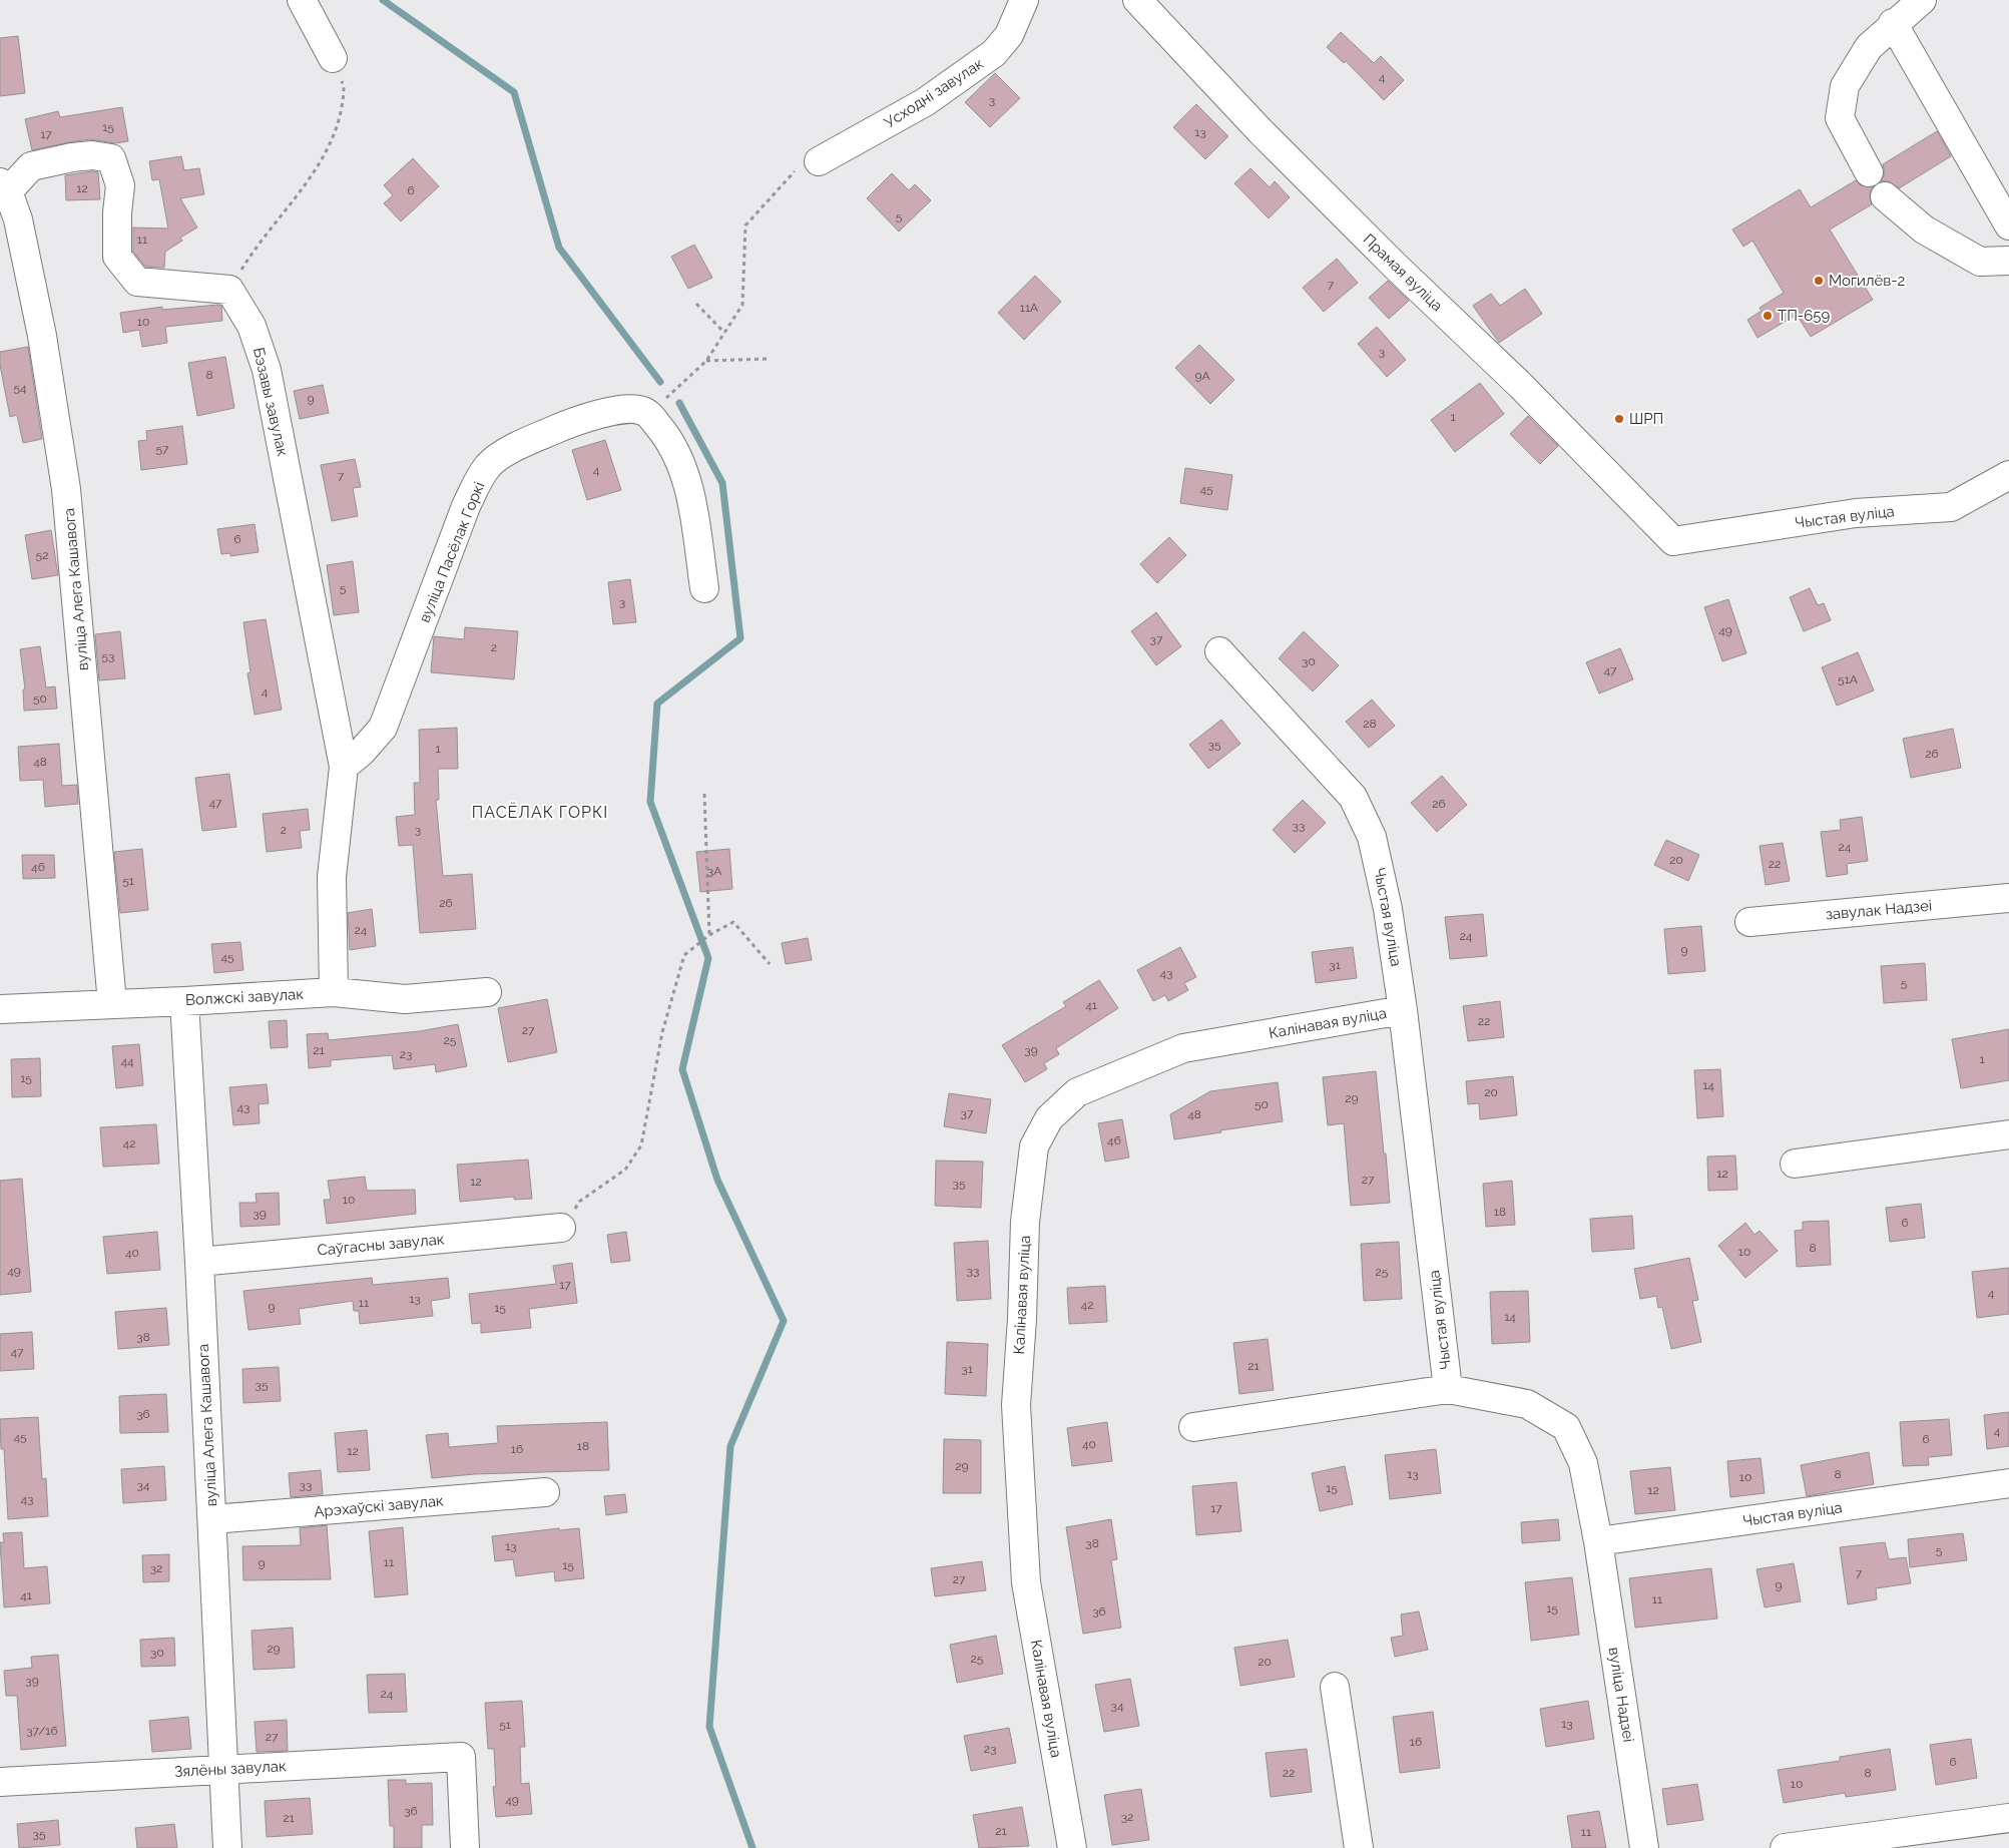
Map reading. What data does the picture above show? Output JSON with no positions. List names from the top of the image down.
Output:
{
  "streets": {
    "street": [
      "Усходні завулак",
      "Прамая вуліца",
      "Бэзавы завулак",
      "Чыстая вуліца",
      "вуліца Пасёлак Горкі",
      "вуліца Алега Кашавога",
      "завулак Надзеі",
      "Волжскі завулак",
      "Калінавая вуліца",
      "Саўгасны завулак",
      "Арэхаўскі завулак",
      "вуліца Надзеі",
      "Зялёны завулак"
    ]
  },
  "crossings": [
    ["Прамая вуліца", "Чыстая вуліца"],
    ["Бэзавы завулак", "вуліца Пасёлак Горкі"],
    ["Бэзавы завулак", "вуліца Алега Кашавога"],
    ["Чыстая вуліца", "Калінавая вуліца"],
    ["Чыстая вуліца", "вуліца Надзеі"],
    ["вуліца Алега Кашавога", "Волжскі завулак"],
    ["вуліца Алега Кашавога", "Саўгасны завулак"],
    ["вуліца Алега Кашавога", "Арэхаўскі завулак"],
    ["вуліца Алега Кашавога", "Зялёны завулак"]
  ],
  "districts": ["ПАСЁЛАК ГОРКІ"],
  "places": ["Могилёв-2", "ТП-659", "ШРП"],
  "house_numbers": [
    "4",
    "3",
    "15",
    "13",
    "17",
    "12",
    "6",
    "5",
    "11",
    "7",
    "11А",
    "10",
    "3",
    "8",
    "9А",
    "54",
    "9",
    "1",
    "57",
    "4",
    "7",
    "45",
    "6",
    "52",
    "5",
    "3",
    "49",
    "37",
    "2",
    "53",
    "30",
    "47",
    "51А",
    "4",
    "50",
    "28",
    "35",
    "1",
    "26",
    "48",
    "47",
    "26",
    "33",
    "2",
    "3",
    "24",
    "20",
    "22",
    "46",
    "3А",
    "51",
    "26",
    "24",
    "24",
    "9",
    "45",
    "31",
    "43",
    "5",
    "41",
    "22",
    "27",
    "25",
    "21",
    "39",
    "23",
    "1",
    "44",
    "15",
    "14",
    "20",
    "29",
    "50",
    "43",
    "37",
    "48",
    "46",
    "42",
    "12",
    "27",
    "12",
    "35",
    "10",
    "18",
    "39",
    "6",
    "8",
    "10",
    "40",
    "49",
    "33",
    "25",
    "17",
    "4",
    "13",
    "11",
    "42",
    "9",
    "15",
    "14",
    "38",
    "47",
    "21",
    "31",
    "35",
    "36",
    "4",
    "45",
    "6",
    "40",
    "18",
    "16",
    "12",
    "29",
    "13",
    "8",
    "10",
    "34",
    "33",
    "15",
    "12",
    "43",
    "17",
    "38",
    "13",
    "5",
    "11",
    "9",
    "15",
    "32",
    "7",
    "27",
    "9",
    "41",
    "11",
    "15",
    "36",
    "29",
    "30",
    "25",
    "20",
    "39",
    "24",
    "34",
    "13",
    "51",
    "37/16",
    "27",
    "16",
    "23",
    "6",
    "22",
    "8",
    "10",
    "49",
    "36",
    "32",
    "21",
    "21",
    "11",
    "35"
  ]
}
